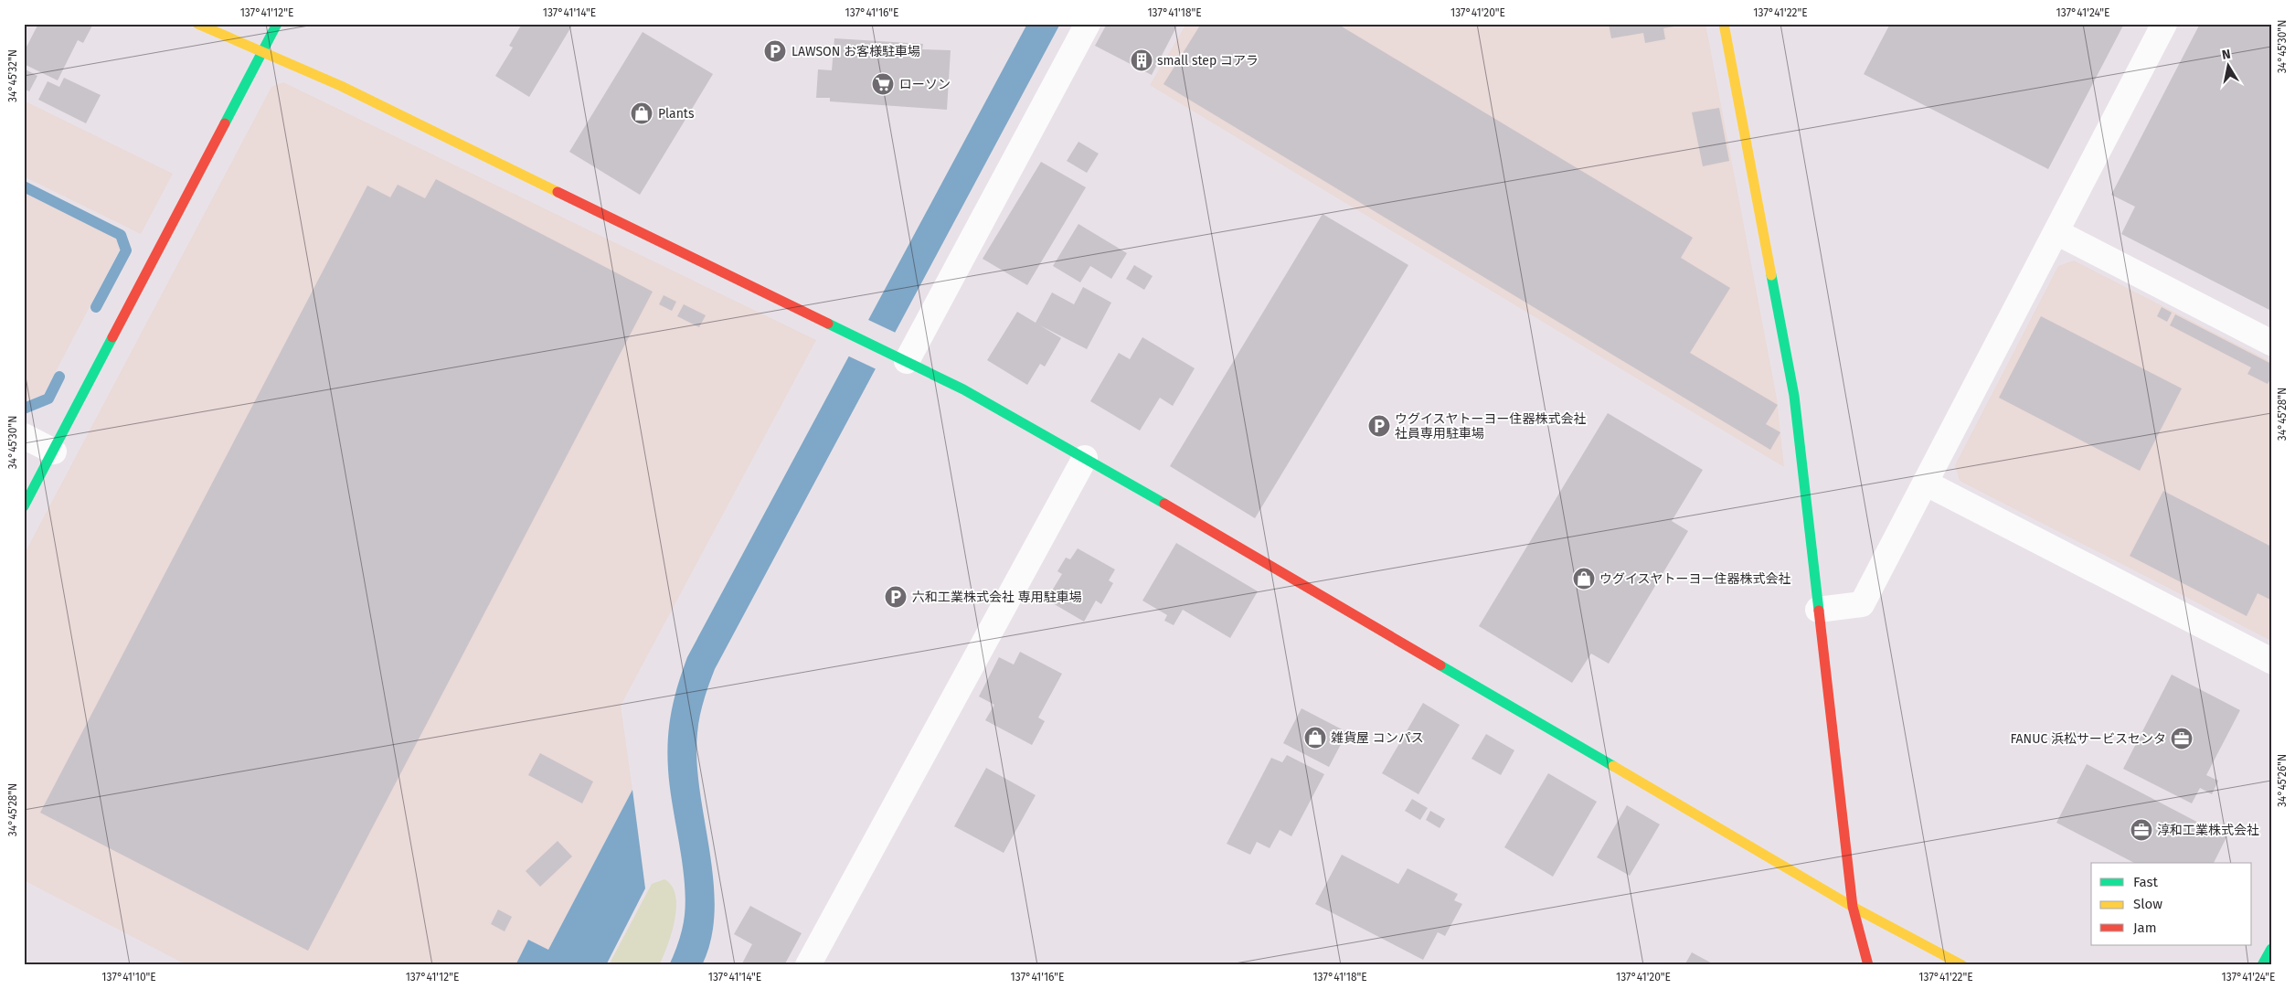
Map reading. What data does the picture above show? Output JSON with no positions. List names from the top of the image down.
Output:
{
  "places": {
    "parking": ["LAWSON お客様駐車場", "ウグイスヤトーヨー住器株式会社 社員専用駐車場", "六和工業株式会社 専用駐車場"],
    "building": ["small step コアラ"],
    "supermarket": ["ローソン"],
    "shop": ["Plants", "ウグイスヤトーヨー住器株式会社", "雑貨屋 コンパス"],
    "office": ["FANUC 浜松サービスセンタ", "淳和工業株式会社"]
  },
  "legend": ["Fast", "Slow", "Jam"],
  "north": "top",
  "coordinates": [
    "137°41'12\"E",
    "137°41'14\"E",
    "137°41'16\"E",
    "137°41'18\"E",
    "137°41'20\"E",
    "137°41'22\"E",
    "137°41'24\"E",
    "34°45'30\"N",
    "34°45'32\"N",
    "34°45'28\"N",
    "34°45'26\"N",
    "137°41'10\"E"
  ]
}
